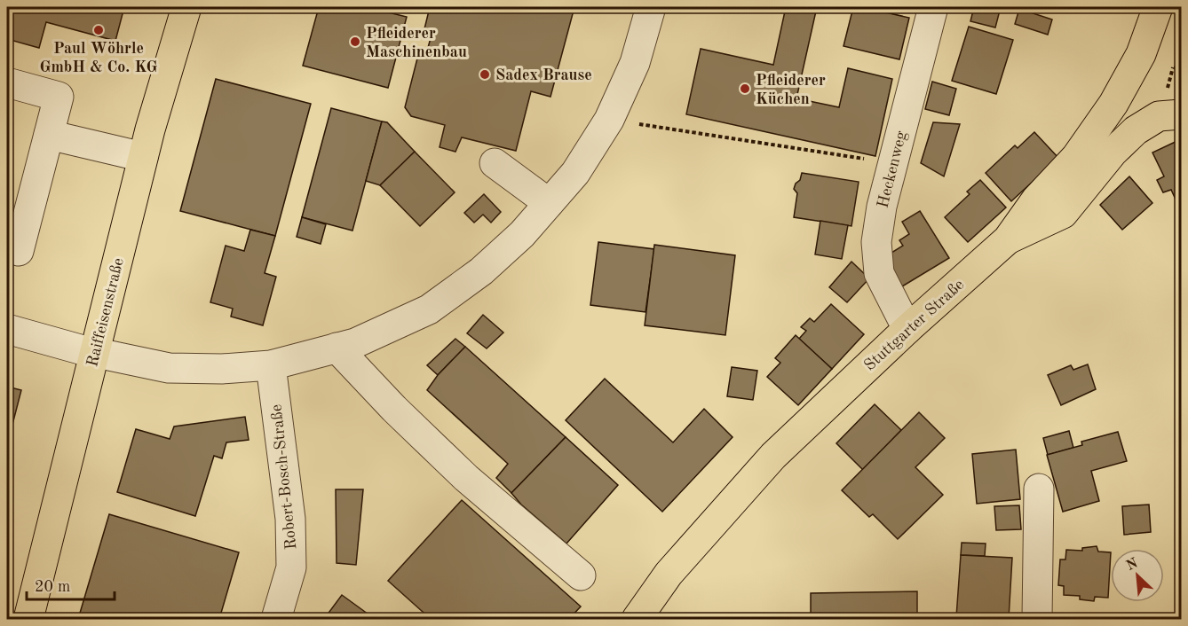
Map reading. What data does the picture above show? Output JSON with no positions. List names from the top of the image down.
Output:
{
  "streets": {
    "main road": ["Raiffeisenstraße", "Stuttgarter Straße"],
    "street": ["Heckenweg", "Robert-Bosch-Straße"]
  },
  "crossings": [
    ["Heckenweg", "Stuttgarter Straße"]
  ],
  "places": [
    "Paul Wöhrle GmbH & Co. KG",
    "Pfleiderer Maschinenbau",
    "Sadex Brause",
    "Pfleiderer Küchen"
  ],
  "scale_bar": "20 m",
  "north": "top left"
}
